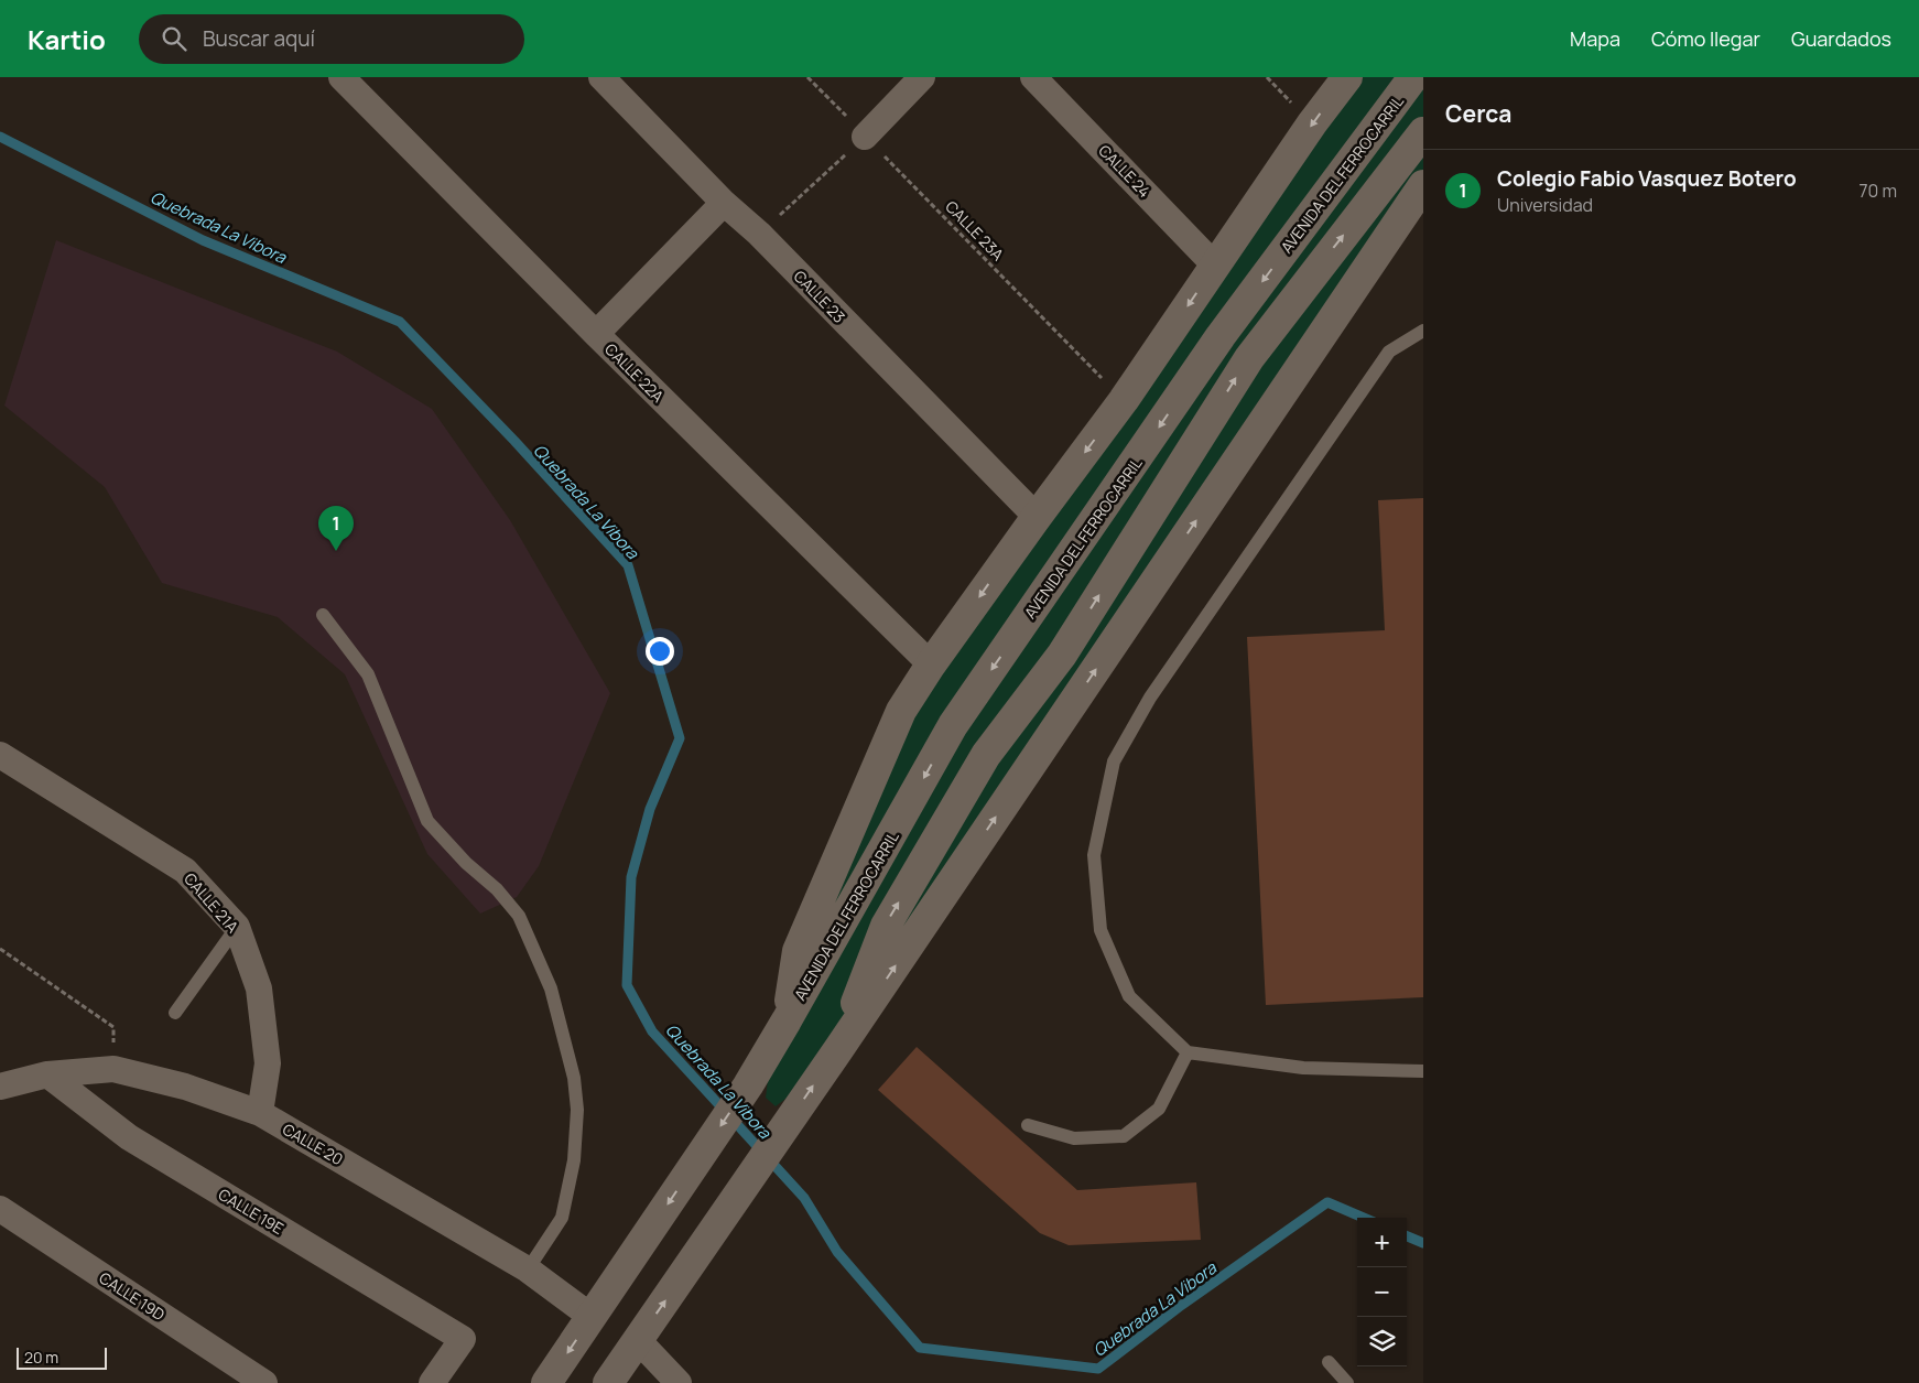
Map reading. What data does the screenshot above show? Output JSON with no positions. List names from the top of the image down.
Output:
{
  "streets": {
    "main road": ["AVENIDA DEL FERROCARRIL"],
    "street": [
      "CALLE 24",
      "CALLE 23",
      "CALLE 22A",
      "CALLE 21A",
      "CALLE 20",
      "CALLE 19E",
      "CALLE 19D"
    ],
    "path": ["CALLE 23A"]
  },
  "crossings": [
    ["AVENIDA DEL FERROCARRIL", "CALLE 20"],
    ["CALLE 21A", "CALLE 20"],
    ["CALLE 20", "CALLE 19E"]
  ],
  "water": ["Quebrada La Vibora"],
  "scale_bar": "20 m",
  "page": {
    "header": "Kartio",
    "search": "Buscar aquí",
    "nav": ["Mapa", "Cómo llegar", "Guardados"],
    "heading": "Cerca",
    "list": [
      {
        "mark": "1",
        "name": "Colegio Fabio Vasquez Botero",
        "note": "Universidad",
        "value": "70 m"
      }
    ],
    "pins": "1",
    "map_buttons": ["+", "−"],
    "scale": "20 m"
  }
}
